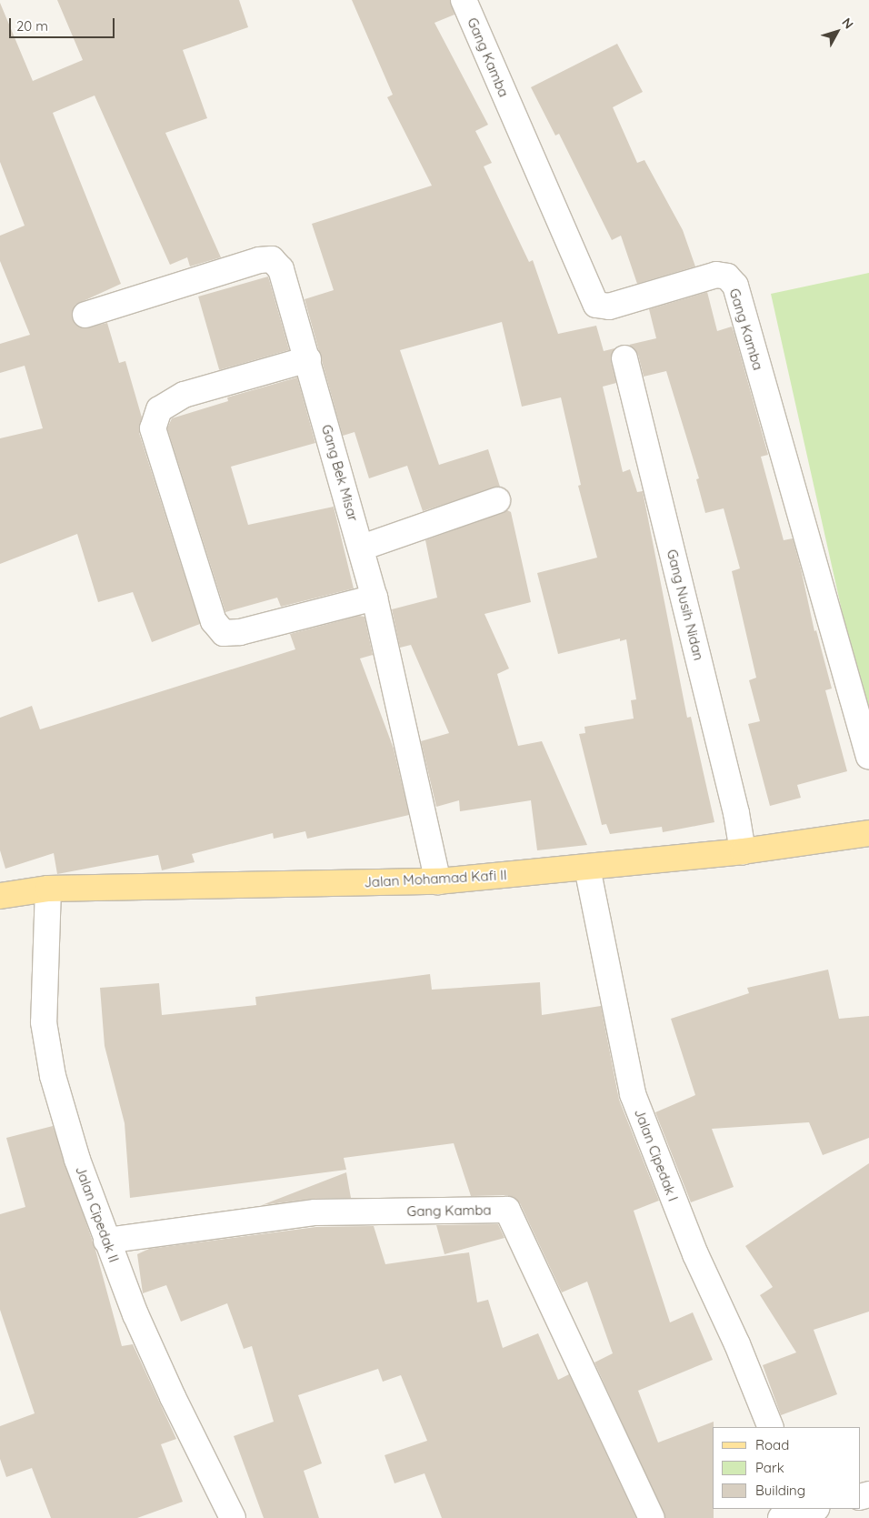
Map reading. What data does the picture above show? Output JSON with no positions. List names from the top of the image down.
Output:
{
  "streets": {
    "main road": ["Jalan Mohamad Kafi II"],
    "street": [
      "Gang Kamba",
      "Gang Bek Misar",
      "Gang Nusih Nidan",
      "Jalan Cipedak I",
      "Jalan Cipedak II"
    ]
  },
  "crossings": [
    ["Gang Kamba", "Jalan Cipedak II"],
    ["Gang Bek Misar", "Jalan Mohamad Kafi II"],
    ["Gang Nusih Nidan", "Jalan Mohamad Kafi II"],
    ["Jalan Mohamad Kafi II", "Jalan Cipedak I"],
    ["Jalan Mohamad Kafi II", "Jalan Cipedak II"]
  ],
  "legend": ["Road", "Park", "Building"],
  "scale_bar": "20 m",
  "north": "top right"
}
